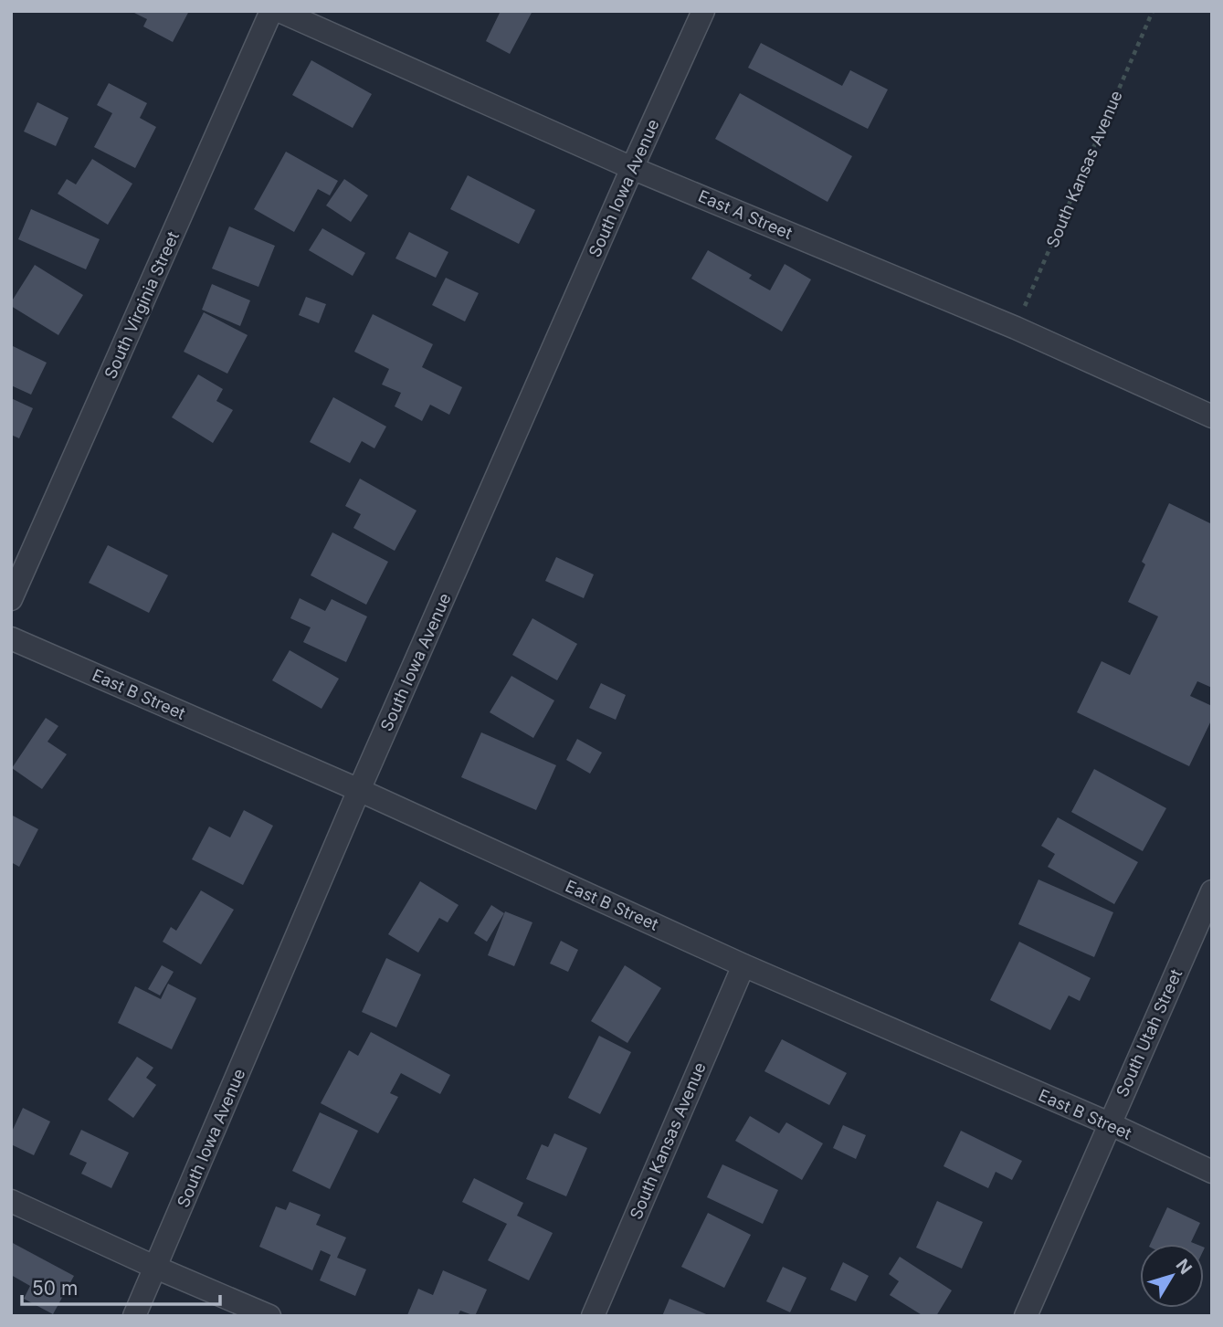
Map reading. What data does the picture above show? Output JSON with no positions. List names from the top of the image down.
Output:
{
  "streets": {
    "street": [
      "South Kansas Avenue",
      "South Iowa Avenue",
      "East A Street",
      "South Virginia Street",
      "East B Street",
      "South Utah Street"
    ]
  },
  "crossings": [
    ["South Kansas Avenue", "East A Street"],
    ["South Kansas Avenue", "East B Street"],
    ["South Iowa Avenue", "East A Street"],
    ["South Iowa Avenue", "East B Street"],
    ["East B Street", "South Utah Street"]
  ],
  "scale_bar": "50 m",
  "north": "top right"
}
